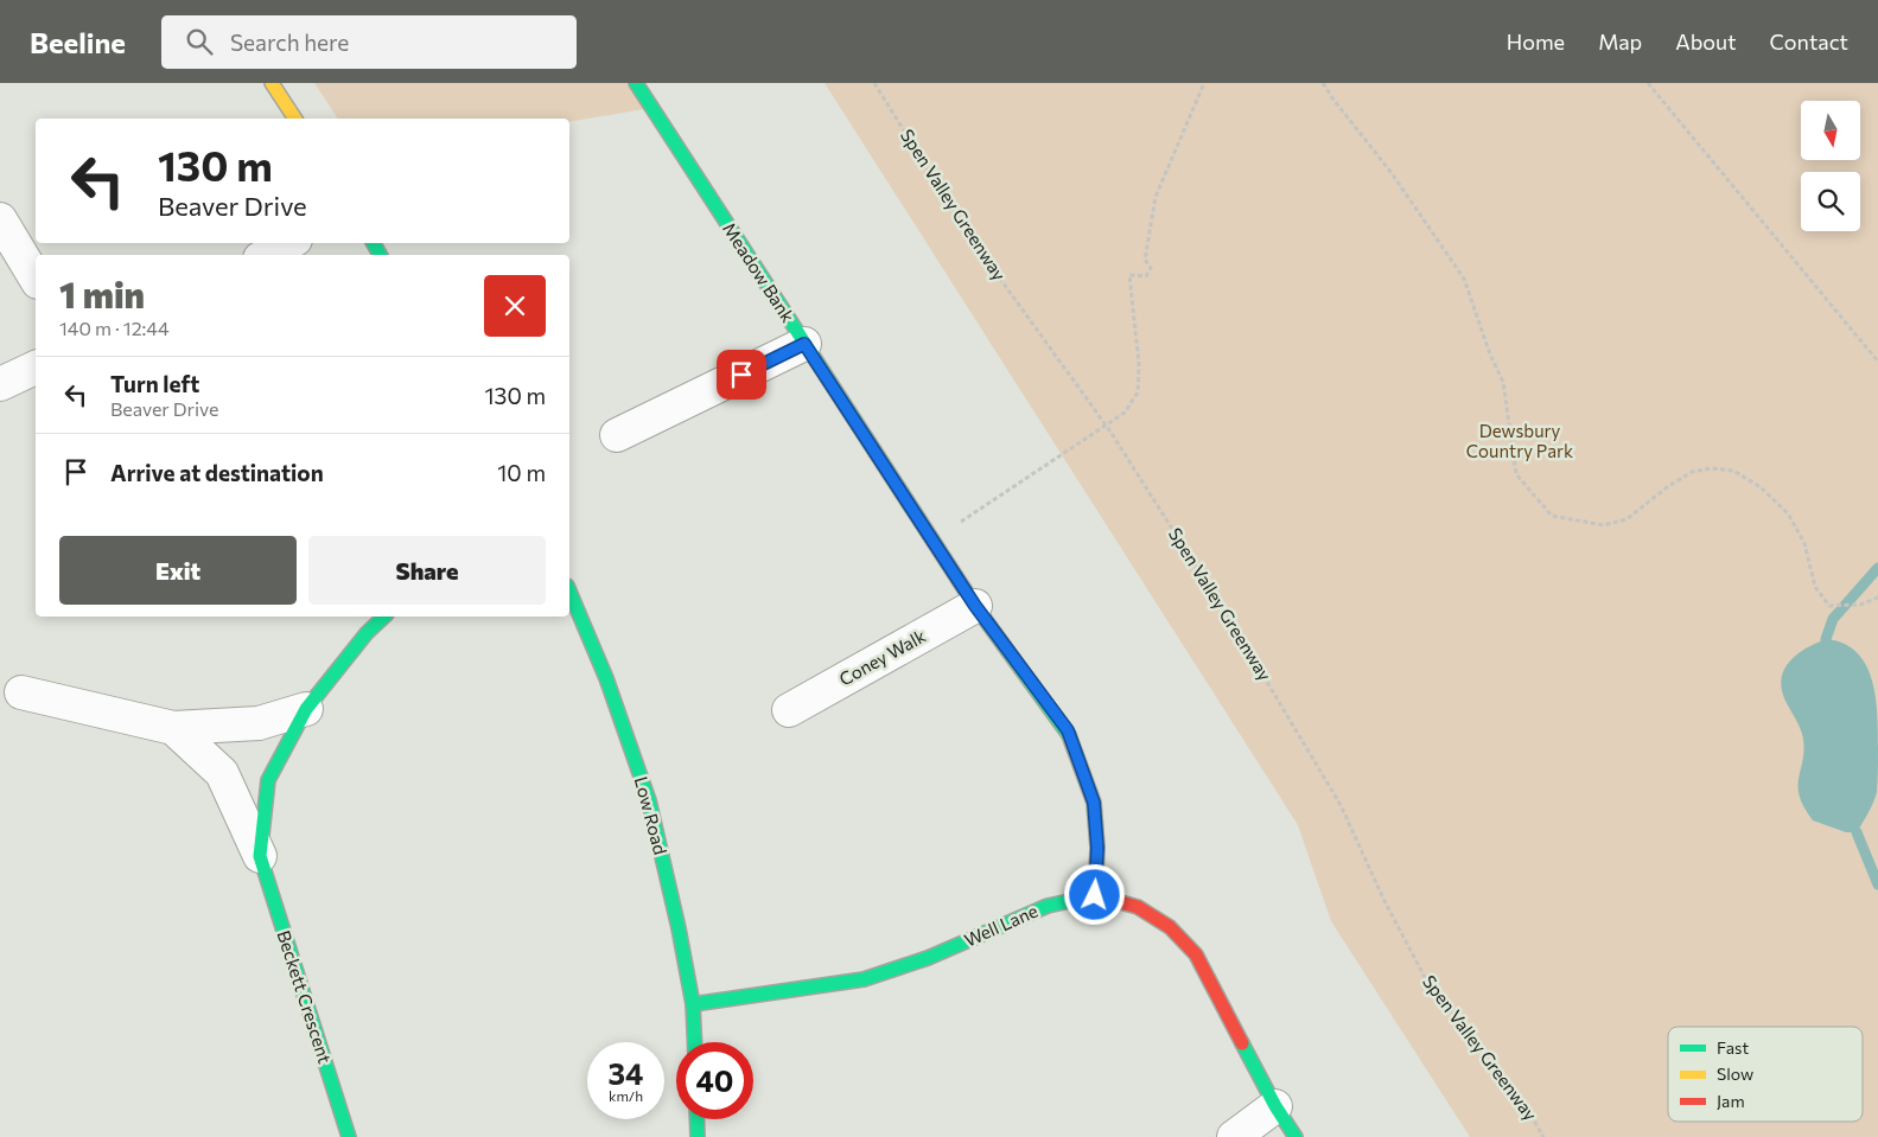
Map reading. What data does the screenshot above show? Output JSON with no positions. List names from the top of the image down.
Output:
{
  "streets": {
    "street": [
      "Meadow Bank",
      "Coney Walk",
      "Low Road",
      "Well Lane",
      "Beckett Crescent"
    ],
    "path": ["Spen Valley Greenway"]
  },
  "crossings": [
    ["Meadow Bank", "Coney Walk"],
    ["Meadow Bank", "Well Lane"],
    ["Low Road", "Well Lane"]
  ],
  "parks": ["Dewsbury Country Park"],
  "legend": ["Fast", "Slow", "Jam"],
  "north": "bottom",
  "page": {
    "header": "Beeline",
    "search": "Search here",
    "nav": [
      "Home",
      "Map",
      "About",
      "Contact"
    ],
    "turn": ["130 m", "Beaver Drive"],
    "heading": ["1 min", "140 m · 12:44"],
    "list": [
      {
        "name": "Turn left",
        "note": "Beaver Drive",
        "value": "130 m"
      },
      {
        "name": "Arrive at destination",
        "value": "10 m"
      }
    ],
    "buttons": ["Exit", "Share"],
    "speed": "34 km/h",
    "limit": "40"
  }
}
